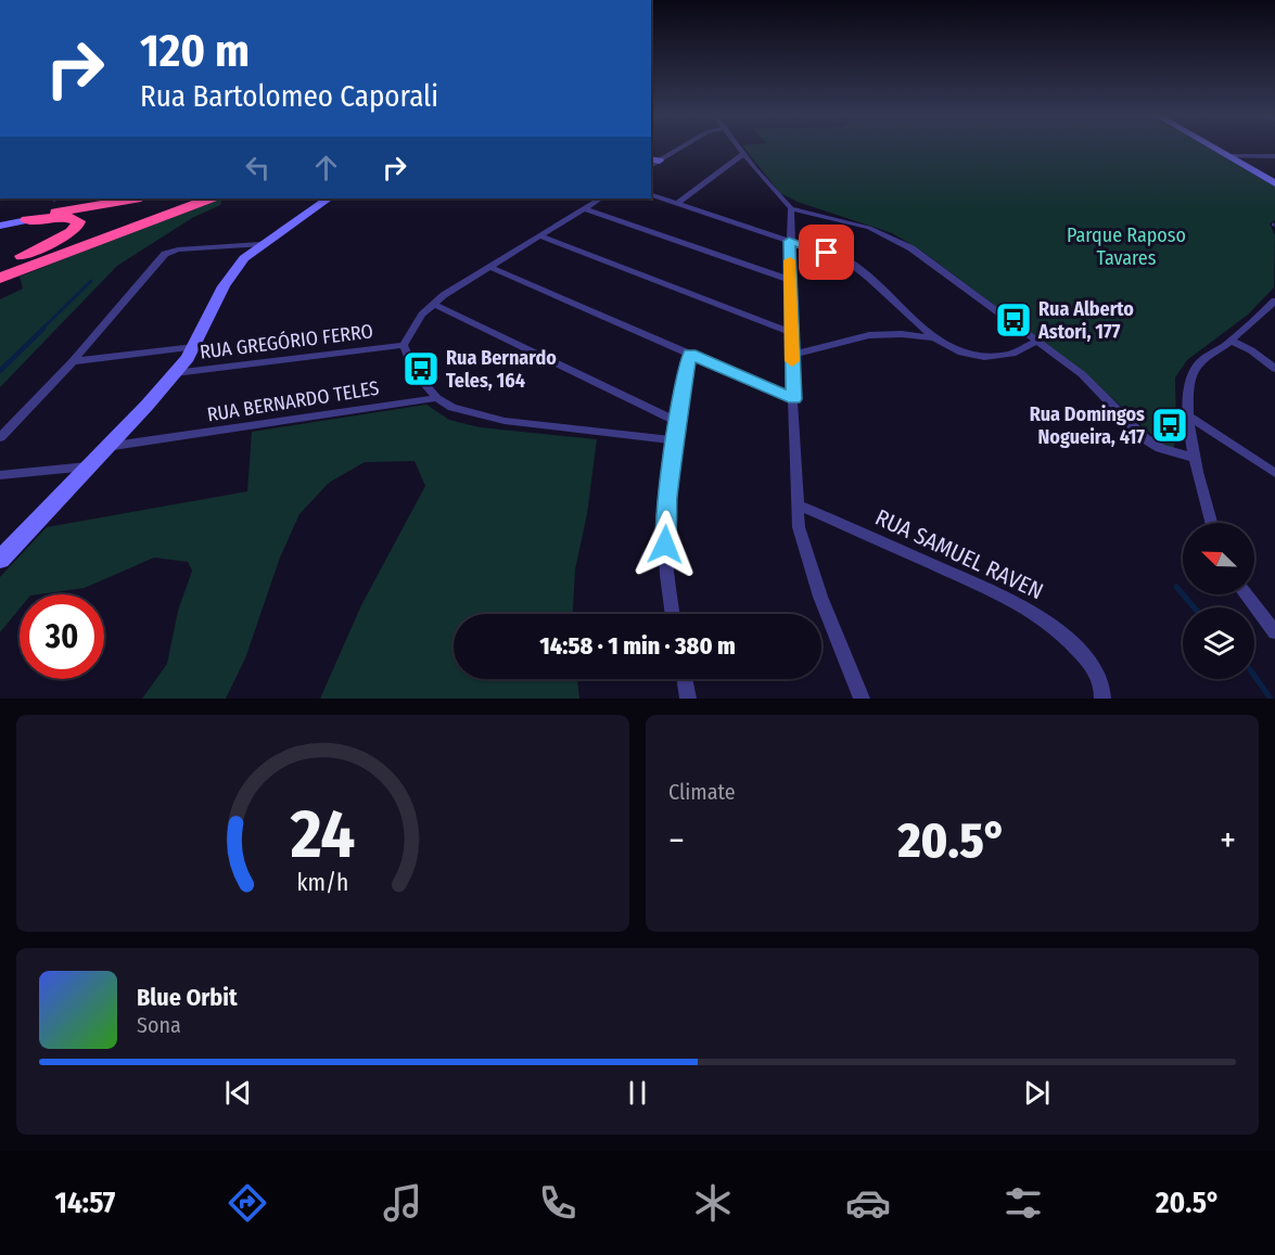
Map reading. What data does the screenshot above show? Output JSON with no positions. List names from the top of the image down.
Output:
{
  "streets": {
    "street": ["RUA GREGÓRIO FERRO", "RUA BERNARDO TELES", "RUA SAMUEL RAVEN"]
  },
  "parks": ["Parque Raposo Tavares"],
  "places": {
    "bus stop": ["Rua Alberto Astori, 177", "Rua Bernardo Teles, 164", "Rua Domingos Nogueira, 417"]
  },
  "north": "top left",
  "page": {
    "turn": ["120 m", "Rua Bartolomeo Caporali"],
    "limit": "30",
    "trip": "14:58 · 1 min · 380 m",
    "tile": "Climate",
    "heat": ["−", "20.5°", "+"],
    "song": ["Blue Orbit", "Sona"],
    "tabs": ["14:57", "20.5°"],
    "gauge": ["24", "km/h"]
  }
}
